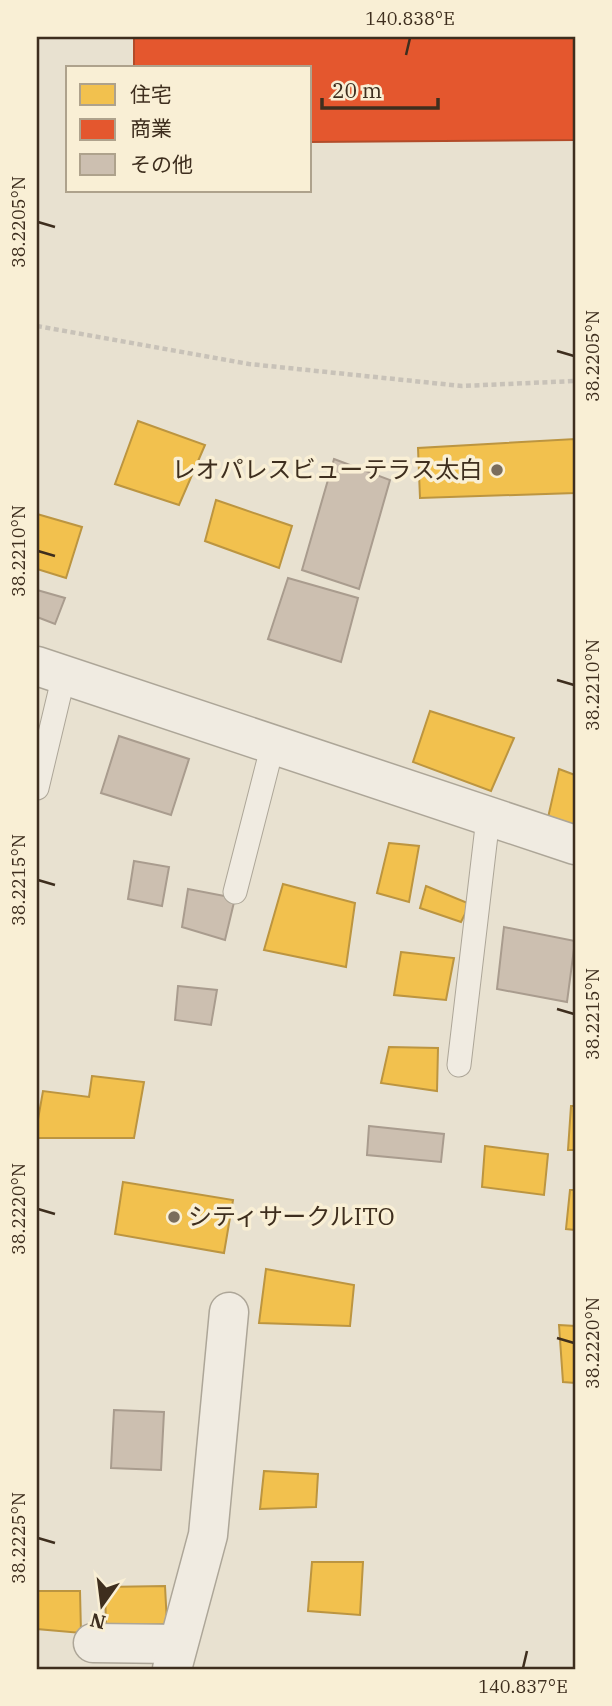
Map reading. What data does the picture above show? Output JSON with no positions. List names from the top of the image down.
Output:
{
  "places": ["レオパレスビューテラス太白", "シティサークルITO"],
  "legend": ["住宅", "商業", "その他"],
  "scale_bar": "20 m",
  "north": "bottom",
  "coordinates": [
    "140.838°E",
    "38.2205°N",
    "38.2210°N",
    "38.2215°N",
    "38.2220°N",
    "38.2225°N",
    "140.837°E"
  ]
}
